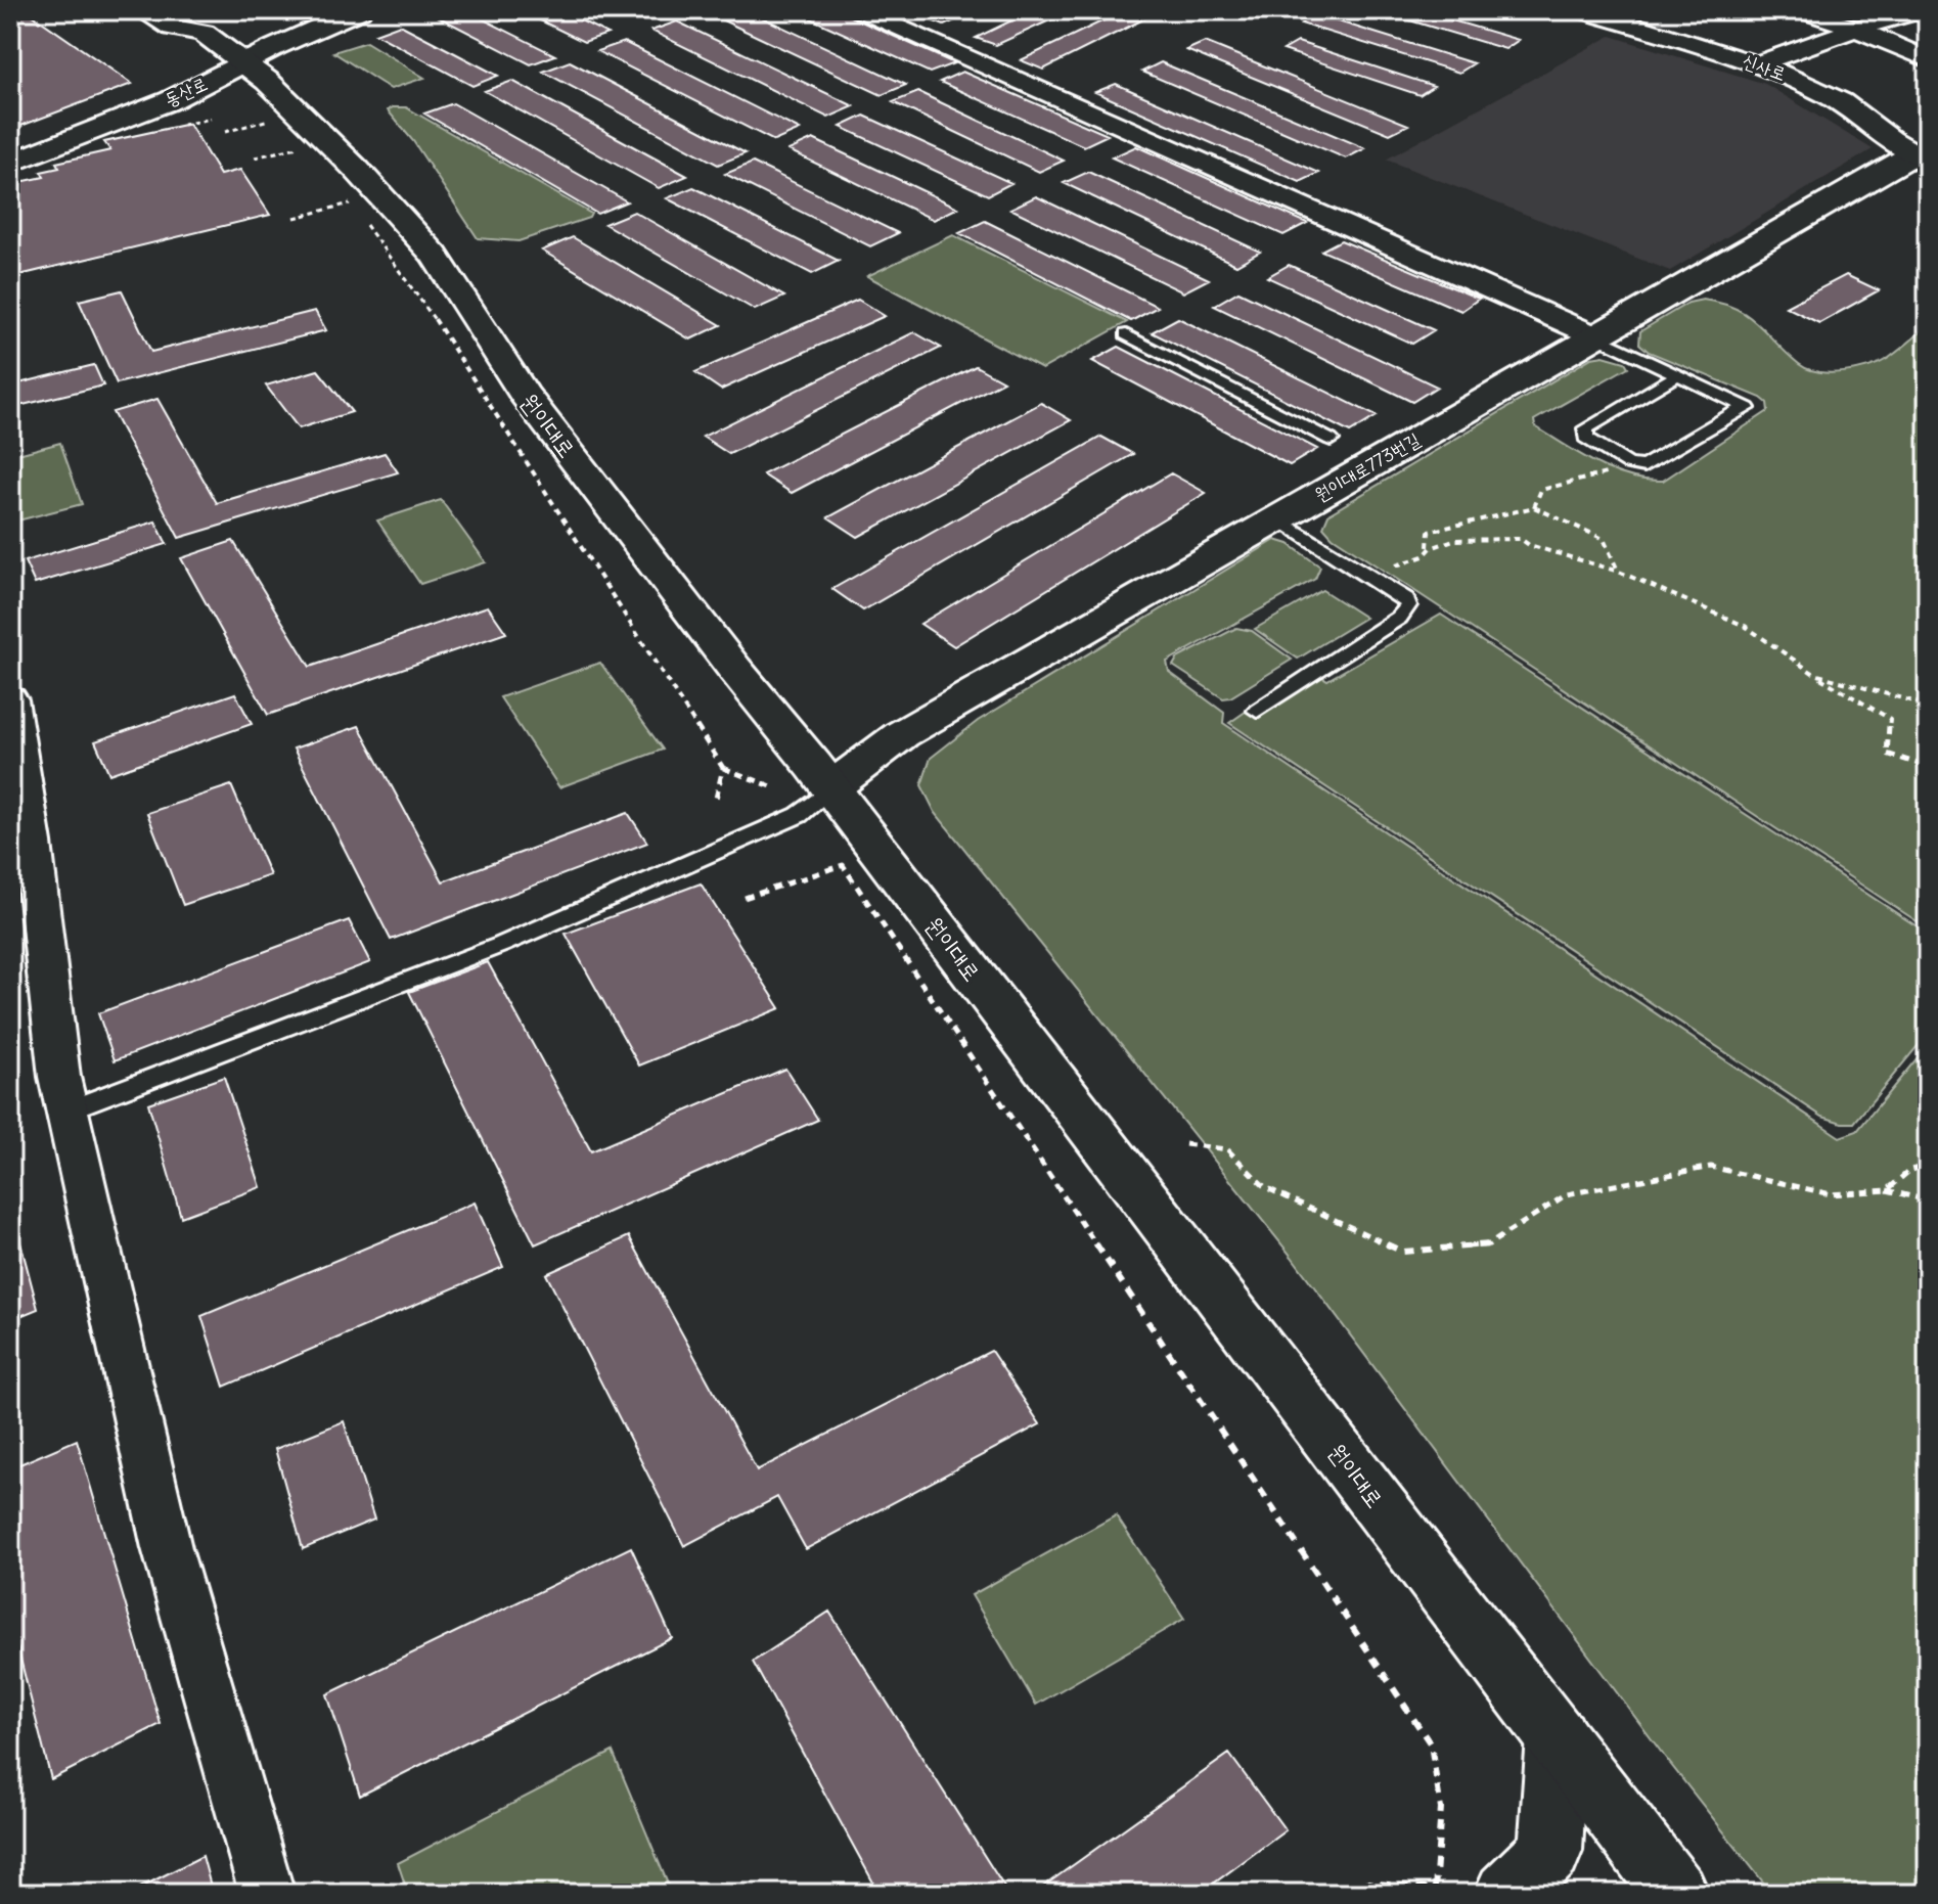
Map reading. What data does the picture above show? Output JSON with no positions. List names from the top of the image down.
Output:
{
  "streets": {
    "main road": [
      "신사로",
      "동산로",
      "원이대로",
      "원이대로773번길"
    ]
  },
  "crossings": [
    ["신사로", "원이대로773번길"],
    ["동산로", "원이대로"],
    ["원이대로", "원이대로773번길"]
  ]
}
